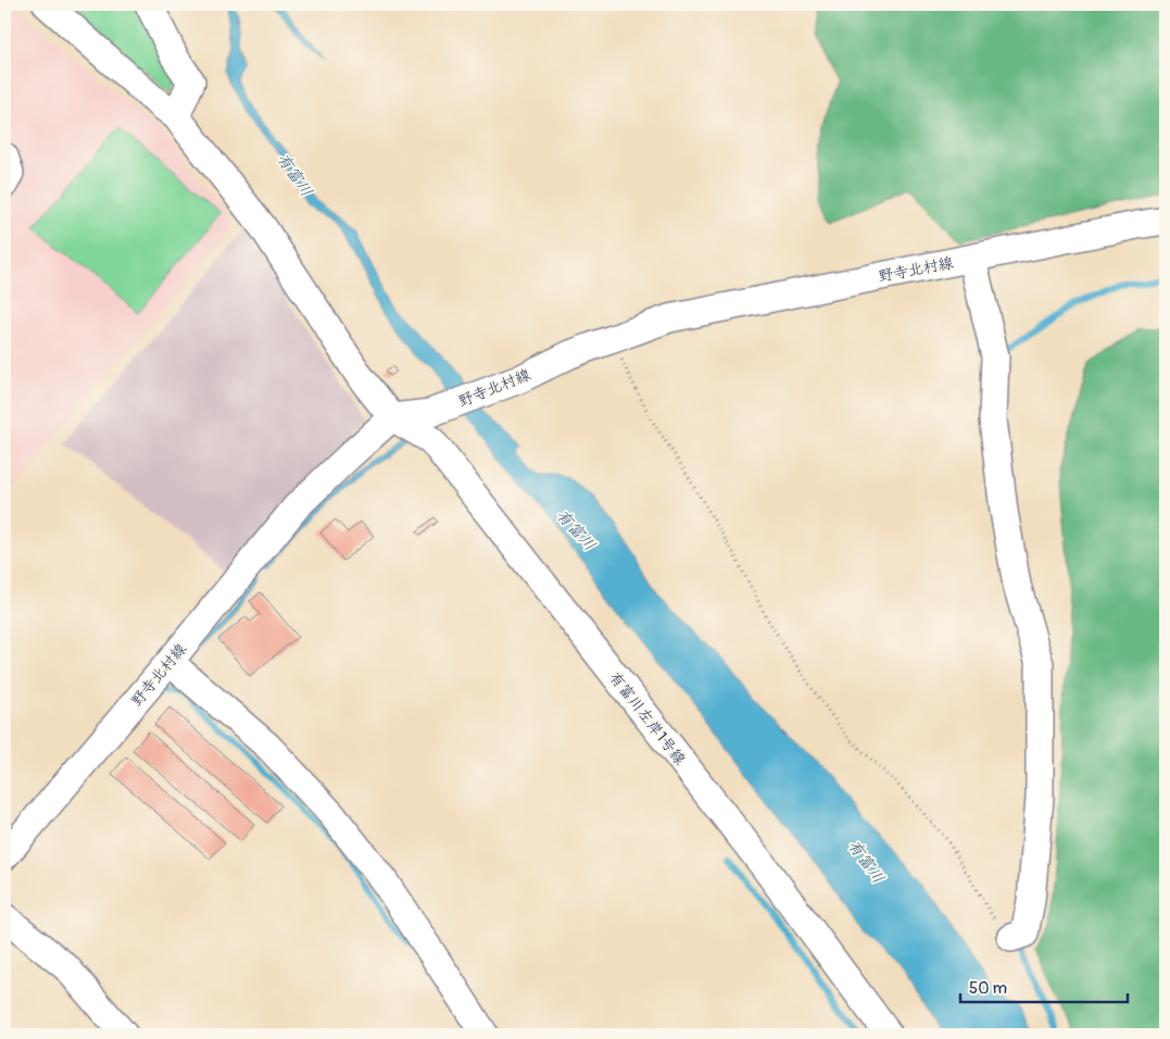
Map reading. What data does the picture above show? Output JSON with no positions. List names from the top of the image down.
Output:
{
  "streets": {
    "street": ["野寺北村線", "有富川左岸1号線"]
  },
  "crossings": [
    ["野寺北村線", "有富川左岸1号線"]
  ],
  "water": ["有富川"],
  "scale_bar": "50 m"
}
